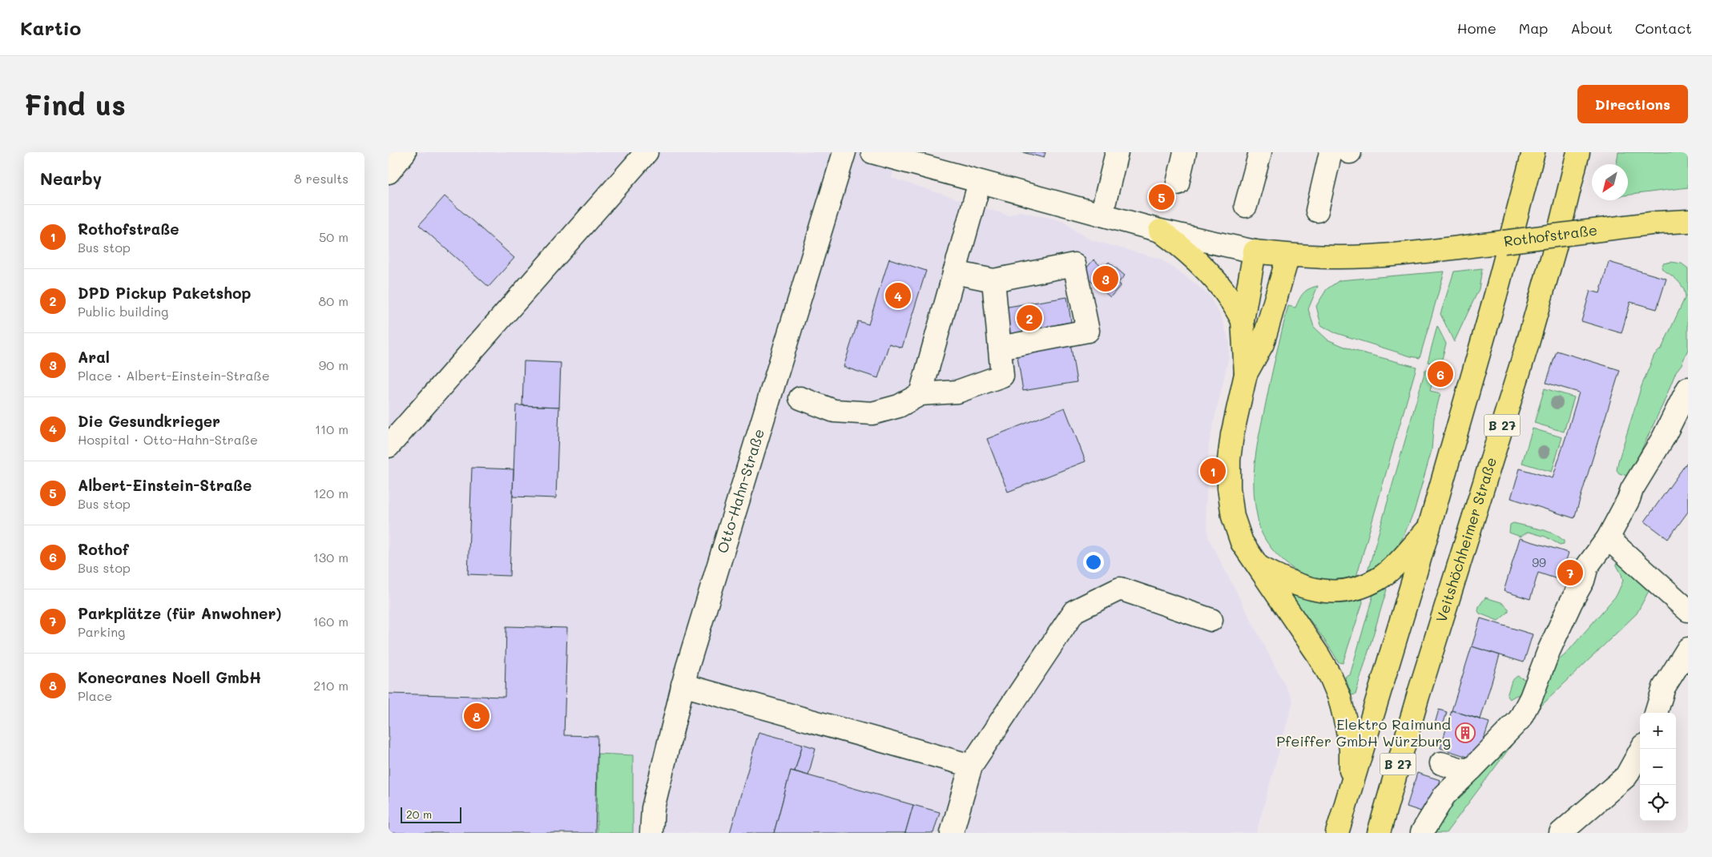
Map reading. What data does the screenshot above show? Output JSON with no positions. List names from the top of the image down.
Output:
{
  "streets": {
    "main road": ["Rothofstraße", "B 27", "Veitshöchheimer Straße"],
    "street": ["Otto-Hahn-Straße"]
  },
  "places": {
    "building": ["Elektro Raimund Pfeiffer GmbH Würzburg"]
  },
  "house_numbers": ["99"],
  "scale_bar": "20 m",
  "north": "bottom left",
  "page": {
    "header": "Kartio",
    "nav": [
      "Home",
      "Map",
      "About",
      "Contact"
    ],
    "buttons": "Directions",
    "title": "Find us",
    "heading": ["Nearby", "8 results"],
    "pins": [
      "5",
      "3",
      "4",
      "2",
      "6",
      "1",
      "7",
      "8"
    ],
    "list": [
      {
        "mark": "1",
        "name": "Rothofstraße",
        "note": "Bus stop",
        "value": "50 m"
      },
      {
        "mark": "2",
        "name": "DPD Pickup Paketshop",
        "note": "Public building",
        "value": "80 m"
      },
      {
        "mark": "3",
        "name": "Aral",
        "note": "Place · Albert-Einstein-Straße",
        "value": "90 m"
      },
      {
        "mark": "4",
        "name": "Die Gesundkrieger",
        "note": "Hospital · Otto-Hahn-Straße",
        "value": "110 m"
      },
      {
        "mark": "5",
        "name": "Albert-Einstein-Straße",
        "note": "Bus stop",
        "value": "120 m"
      },
      {
        "mark": "6",
        "name": "Rothof",
        "note": "Bus stop",
        "value": "130 m"
      },
      {
        "mark": "7",
        "name": "Parkplätze (für Anwohner)",
        "note": "Parking",
        "value": "160 m"
      },
      {
        "mark": "8",
        "name": "Konecranes Noell GmbH",
        "note": "Place",
        "value": "210 m"
      }
    ],
    "map_buttons": ["+", "−"],
    "scale": "20 m"
  }
}
